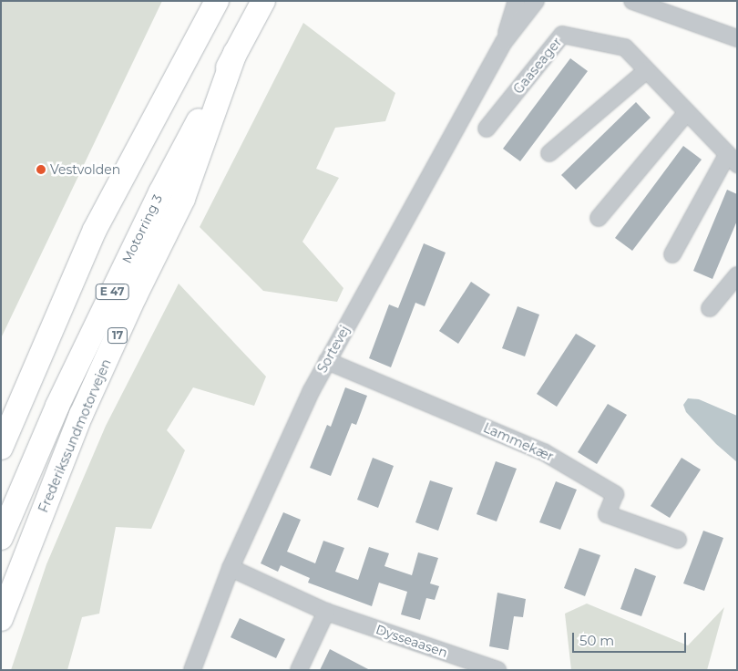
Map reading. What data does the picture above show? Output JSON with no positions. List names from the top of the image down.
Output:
{
  "streets": {
    "highway": [
      "Motorring 3",
      "E 47",
      "17",
      "Frederikssundmotorvejen"
    ],
    "street": [
      "Gaaseager",
      "Sortevej",
      "Lammekær",
      "Dysseaasen"
    ]
  },
  "crossings": [
    ["Motorring 3", "Frederikssundmotorvejen"],
    ["Sortevej", "Lammekær"],
    ["Sortevej", "Dysseaasen"]
  ],
  "places": ["Vestvolden"],
  "scale_bar": "50 m"
}
